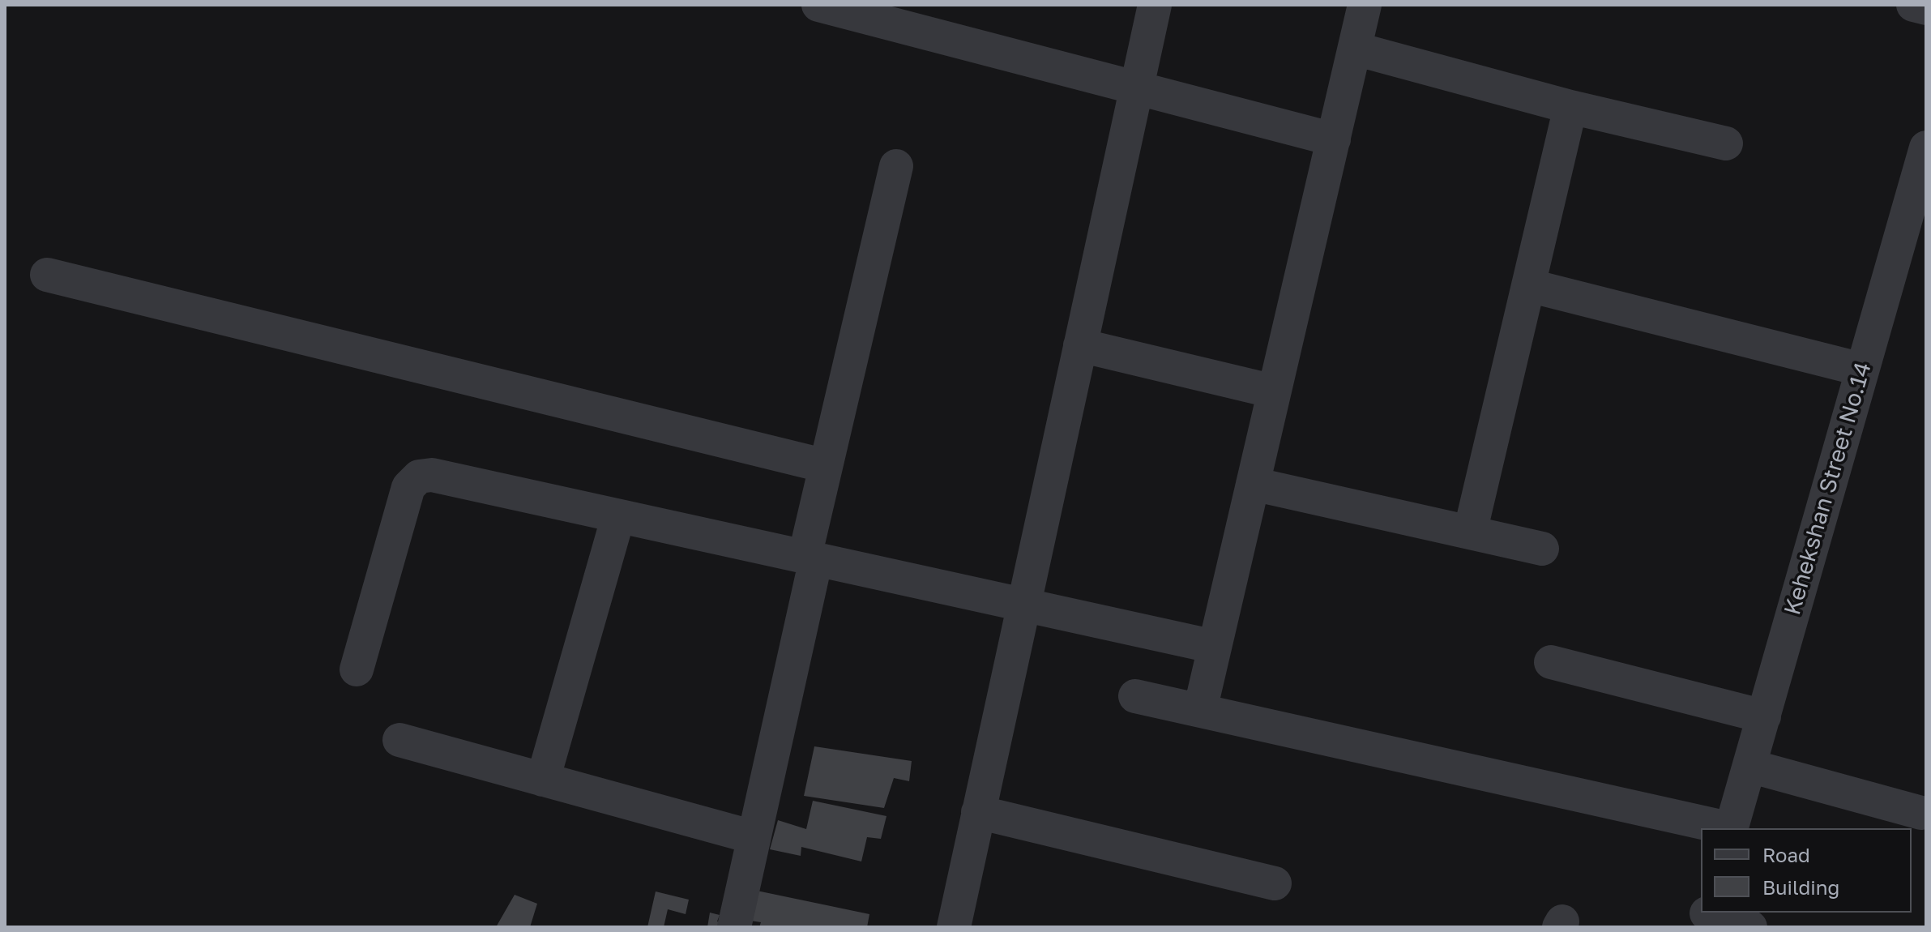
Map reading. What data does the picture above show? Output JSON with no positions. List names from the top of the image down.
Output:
{
  "streets": {
    "street": ["Kehekshan Street No.14"]
  },
  "legend": ["Road", "Building"]
}
